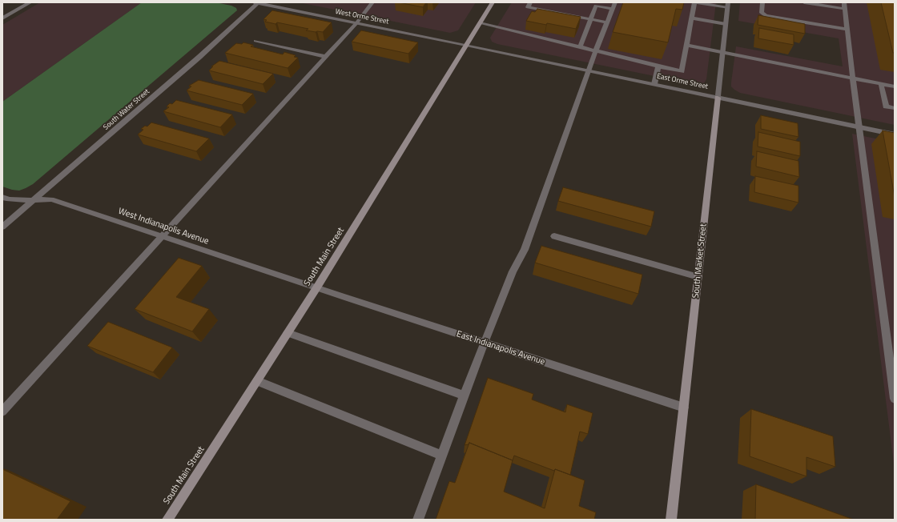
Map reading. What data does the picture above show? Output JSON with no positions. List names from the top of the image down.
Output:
{
  "streets": {
    "street": [
      "West Orme Street",
      "East Orme Street",
      "South Water Street",
      "West Indianapolis Avenue",
      "South Main Street",
      "South Market Street",
      "East Indianapolis Avenue"
    ]
  },
  "crossings": [
    ["West Orme Street", "East Orme Street"],
    ["West Orme Street", "South Water Street"],
    ["West Orme Street", "South Main Street"],
    ["East Orme Street", "South Main Street"],
    ["East Orme Street", "South Market Street"],
    ["South Water Street", "West Indianapolis Avenue"],
    ["West Indianapolis Avenue", "South Main Street"],
    ["West Indianapolis Avenue", "East Indianapolis Avenue"],
    ["South Main Street", "East Indianapolis Avenue"],
    ["South Market Street", "East Indianapolis Avenue"]
  ]
}
